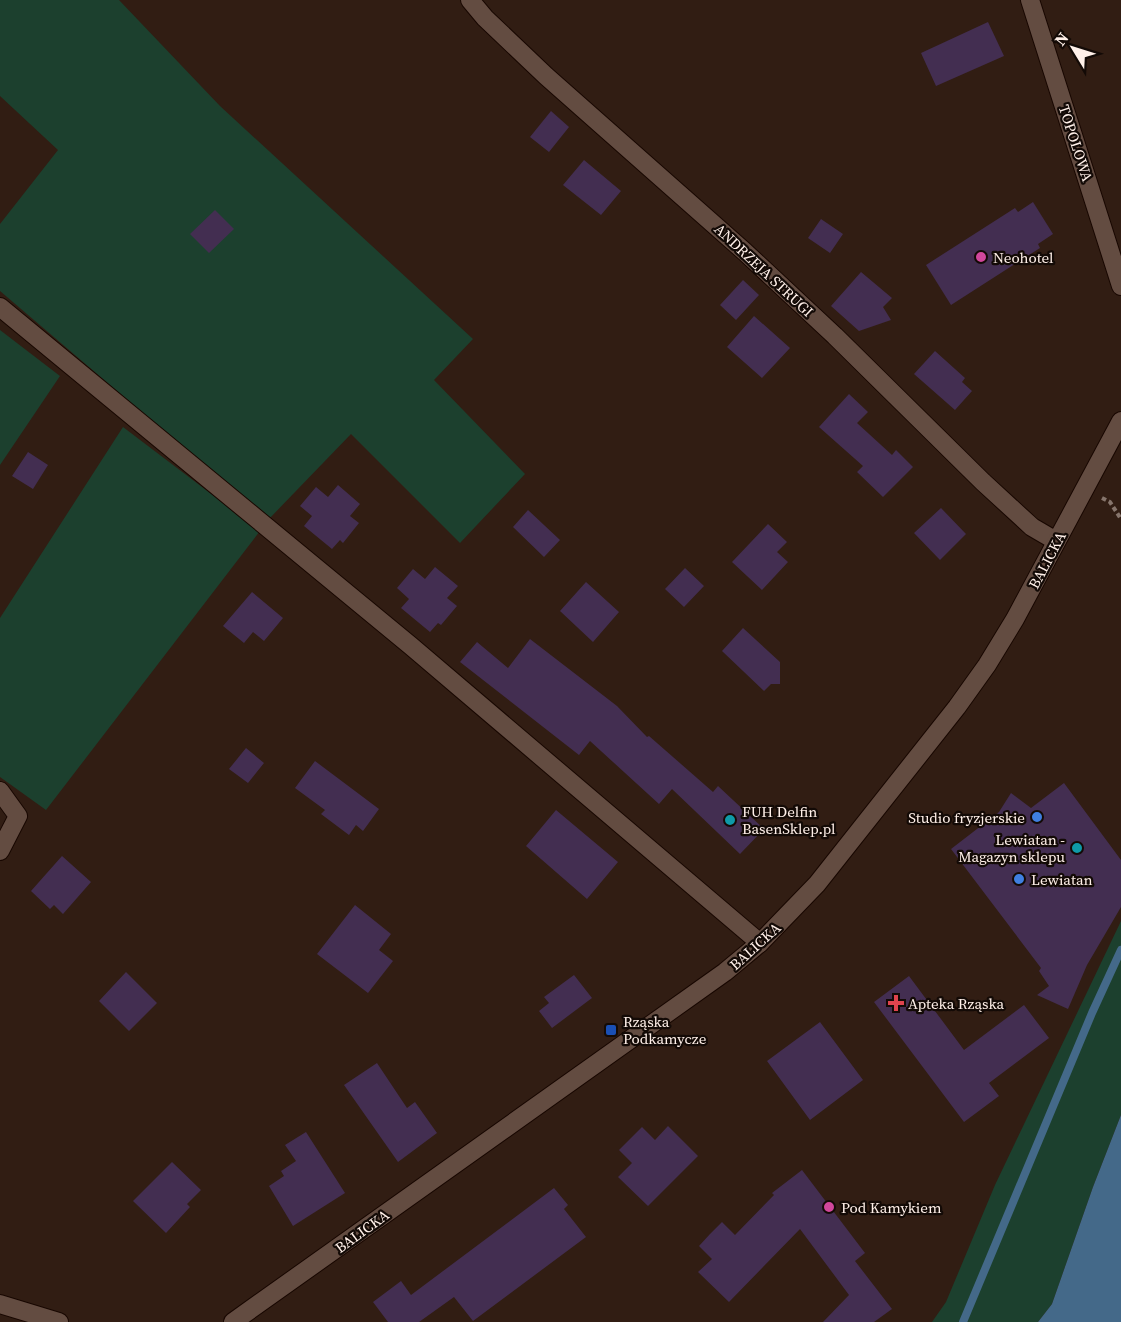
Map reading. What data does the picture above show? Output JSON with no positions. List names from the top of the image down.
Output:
{
  "streets": {
    "street": ["TOPOLOWA", "ANDRZEJA STRUGI", "BALICKA"]
  },
  "crossings": [
    ["ANDRZEJA STRUGI", "BALICKA"]
  ],
  "places": {
    "other": [
      "Neohotel",
      "Studio fryzjerskie",
      "FUH Delfin BasenSklep.pl",
      "Lewiatan - Magazyn sklepu",
      "Lewiatan",
      "Pod Kamykiem"
    ],
    "health": ["Apteka Rząska"],
    "transit": ["Rząska Podkamycze"]
  },
  "north": "top left"
}
